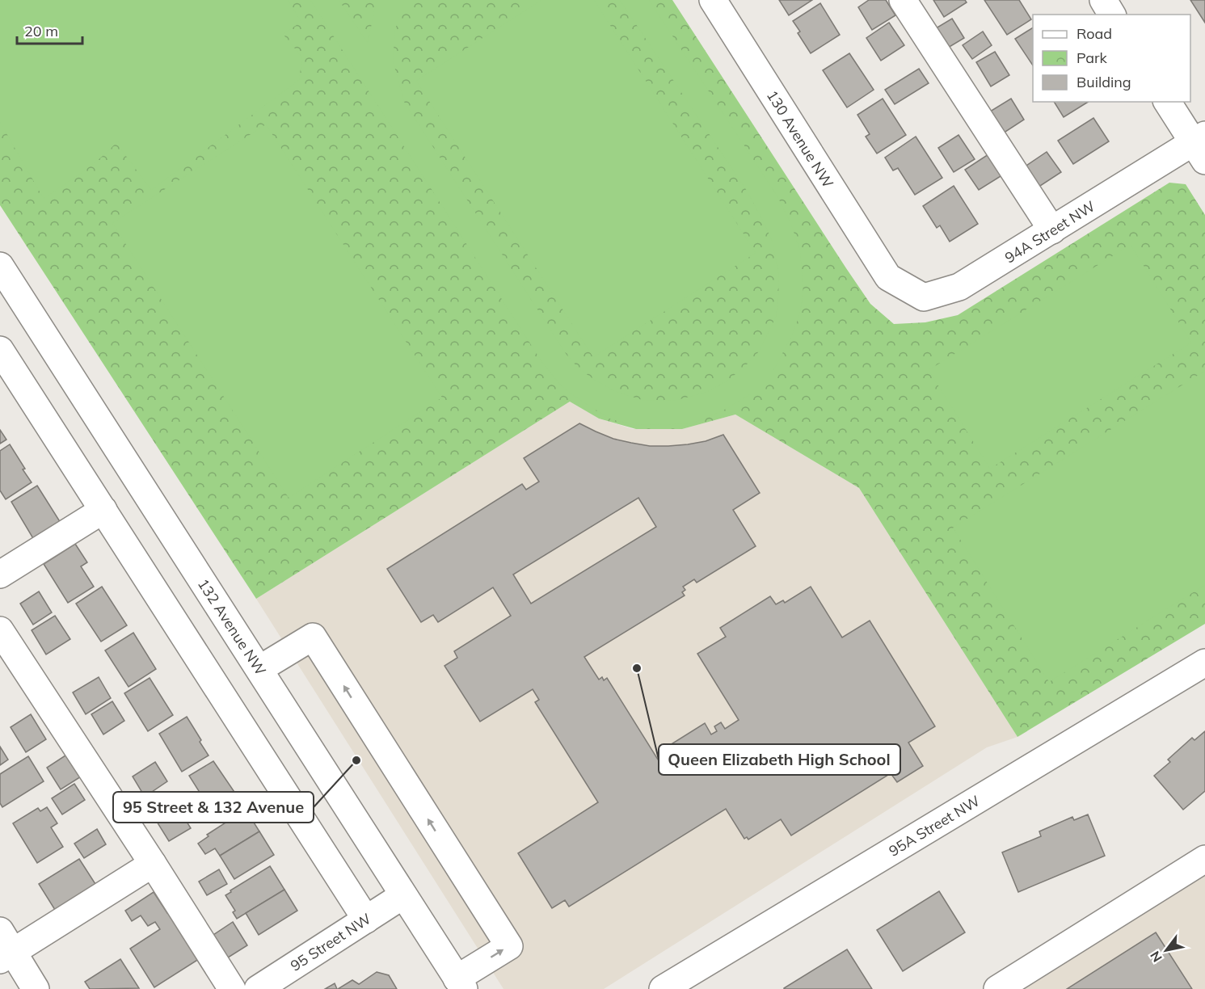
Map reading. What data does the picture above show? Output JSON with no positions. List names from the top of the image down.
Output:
{
  "streets": {
    "street": [
      "130 Avenue NW",
      "94A Street NW",
      "132 Avenue NW",
      "95A Street NW",
      "95 Street NW"
    ]
  },
  "crossings": [
    ["130 Avenue NW", "94A Street NW"],
    ["132 Avenue NW", "95 Street NW"]
  ],
  "places": ["Queen Elizabeth High School", "95 Street & 132 Avenue"],
  "legend": ["Road", "Park", "Building"],
  "scale_bar": "20 m",
  "north": "bottom left"
}
